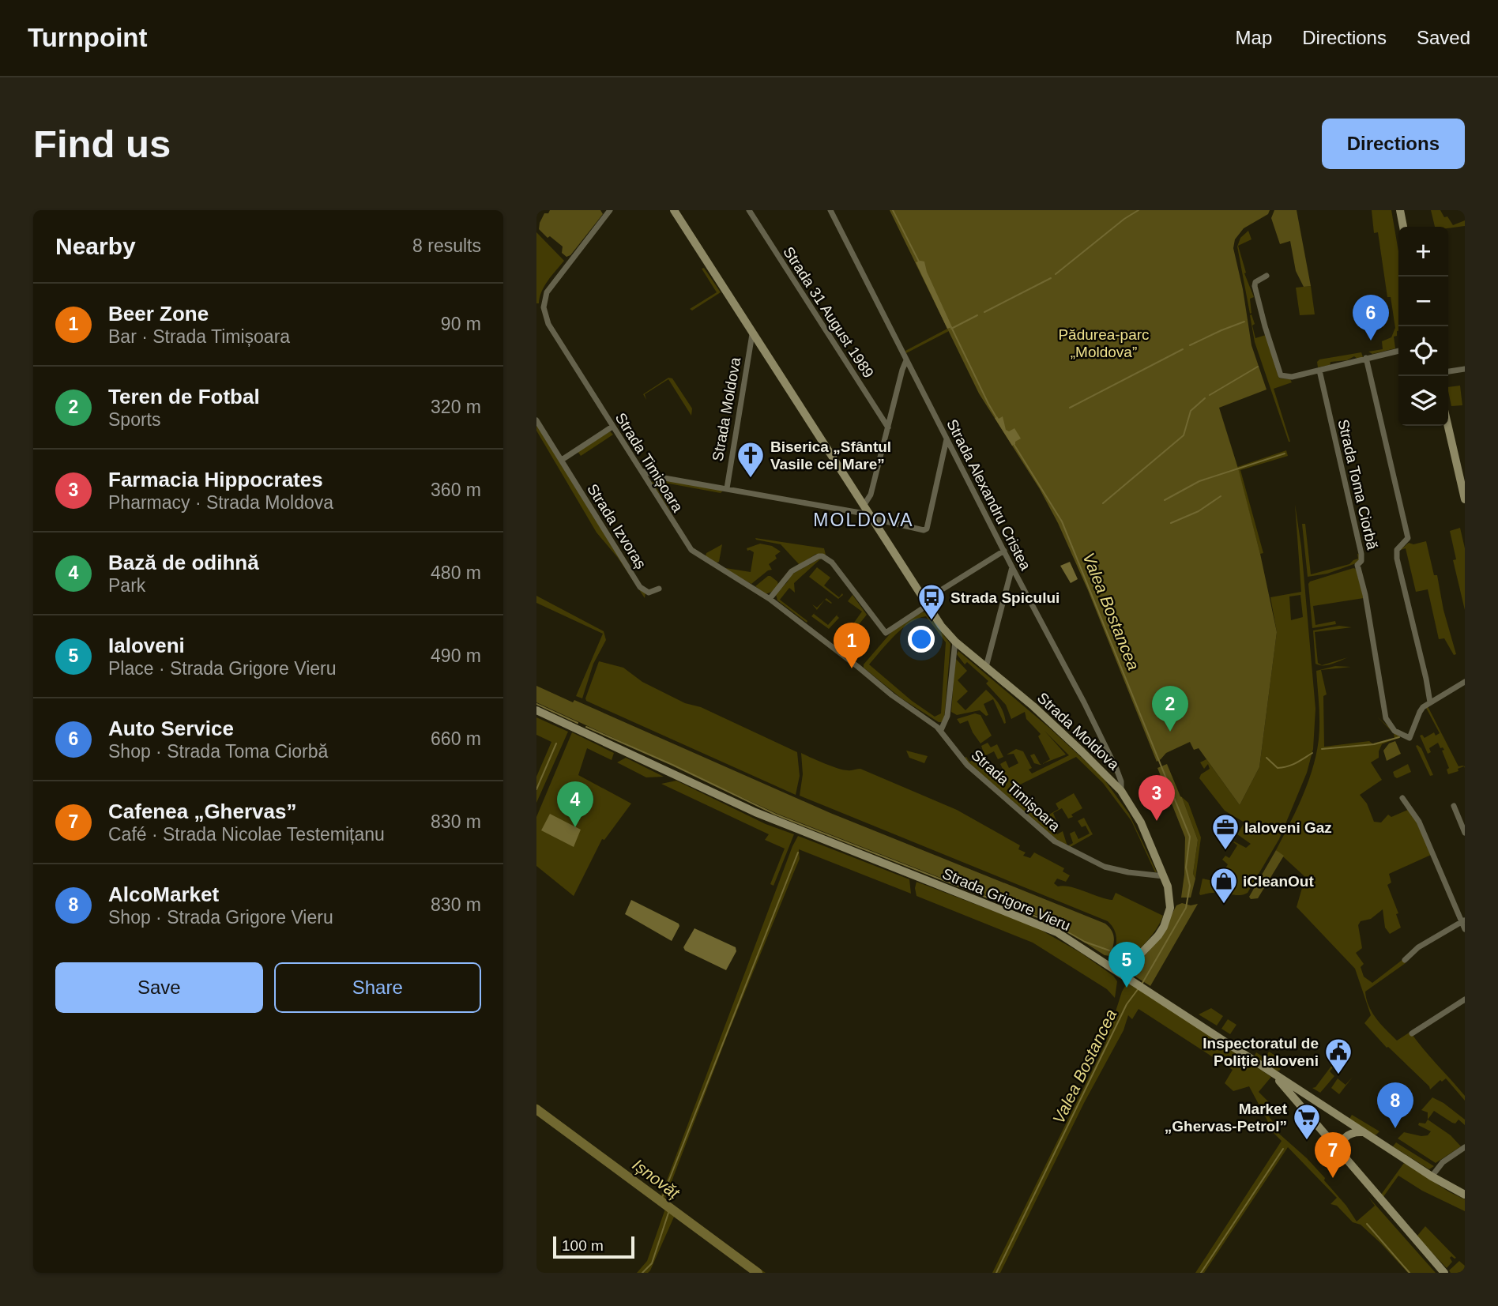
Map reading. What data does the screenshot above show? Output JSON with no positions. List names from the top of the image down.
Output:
{
  "streets": {
    "street": [
      "Strada 31 August 1989",
      "Strada Moldova",
      "Strada Timișoara",
      "Strada Toma Ciorbă",
      "Strada Alexandru Cristea",
      "Strada Izvoraș",
      "Strada Grigore Vieru"
    ]
  },
  "crossings": [
    ["Strada Moldova", "Strada Timișoara"],
    ["Strada Moldova", "Strada Alexandru Cristea"],
    ["Strada Moldova", "Strada Grigore Vieru"]
  ],
  "districts": ["MOLDOVA"],
  "water": ["Valea Bostancea", "Ișnovăț"],
  "parks": ["Pădurea-parc „Moldova”"],
  "places": {
    "church": ["Biserica „Sfântul Vasile cel Mare”"],
    "bus stop": ["Strada Spicului"],
    "office": ["Ialoveni Gaz"],
    "shop": ["iCleanOut"],
    "public building": ["Inspectoratul de Poliție Ialoveni"],
    "supermarket": ["Market „Ghervas-Petrol”"]
  },
  "scale_bar": "100 m",
  "page": {
    "header": "Turnpoint",
    "nav": ["Map", "Directions", "Saved"],
    "buttons": [
      "Directions",
      ["Save", "Share"]
    ],
    "title": "Find us",
    "heading": ["Nearby", "8 results"],
    "map_buttons": ["+", "−"],
    "list": [
      {
        "mark": "1",
        "name": "Beer Zone",
        "note": "Bar · Strada Timișoara",
        "value": "90 m"
      },
      {
        "mark": "2",
        "name": "Teren de Fotbal",
        "note": "Sports",
        "value": "320 m"
      },
      {
        "mark": "3",
        "name": "Farmacia Hippocrates",
        "note": "Pharmacy · Strada Moldova",
        "value": "360 m"
      },
      {
        "mark": "4",
        "name": "Bază de odihnă",
        "note": "Park",
        "value": "480 m"
      },
      {
        "mark": "5",
        "name": "Ialoveni",
        "note": "Place · Strada Grigore Vieru",
        "value": "490 m"
      },
      {
        "mark": "6",
        "name": "Auto Service",
        "note": "Shop · Strada Toma Ciorbă",
        "value": "660 m"
      },
      {
        "mark": "7",
        "name": "Cafenea „Ghervas”",
        "note": "Café · Strada Nicolae Testemițanu",
        "value": "830 m"
      },
      {
        "mark": "8",
        "name": "AlcoMarket",
        "note": "Shop · Strada Grigore Vieru",
        "value": "830 m"
      }
    ],
    "pins": [
      "6",
      "1",
      "2",
      "3",
      "4",
      "5",
      "8",
      "7"
    ],
    "scale": "100 m"
  }
}
